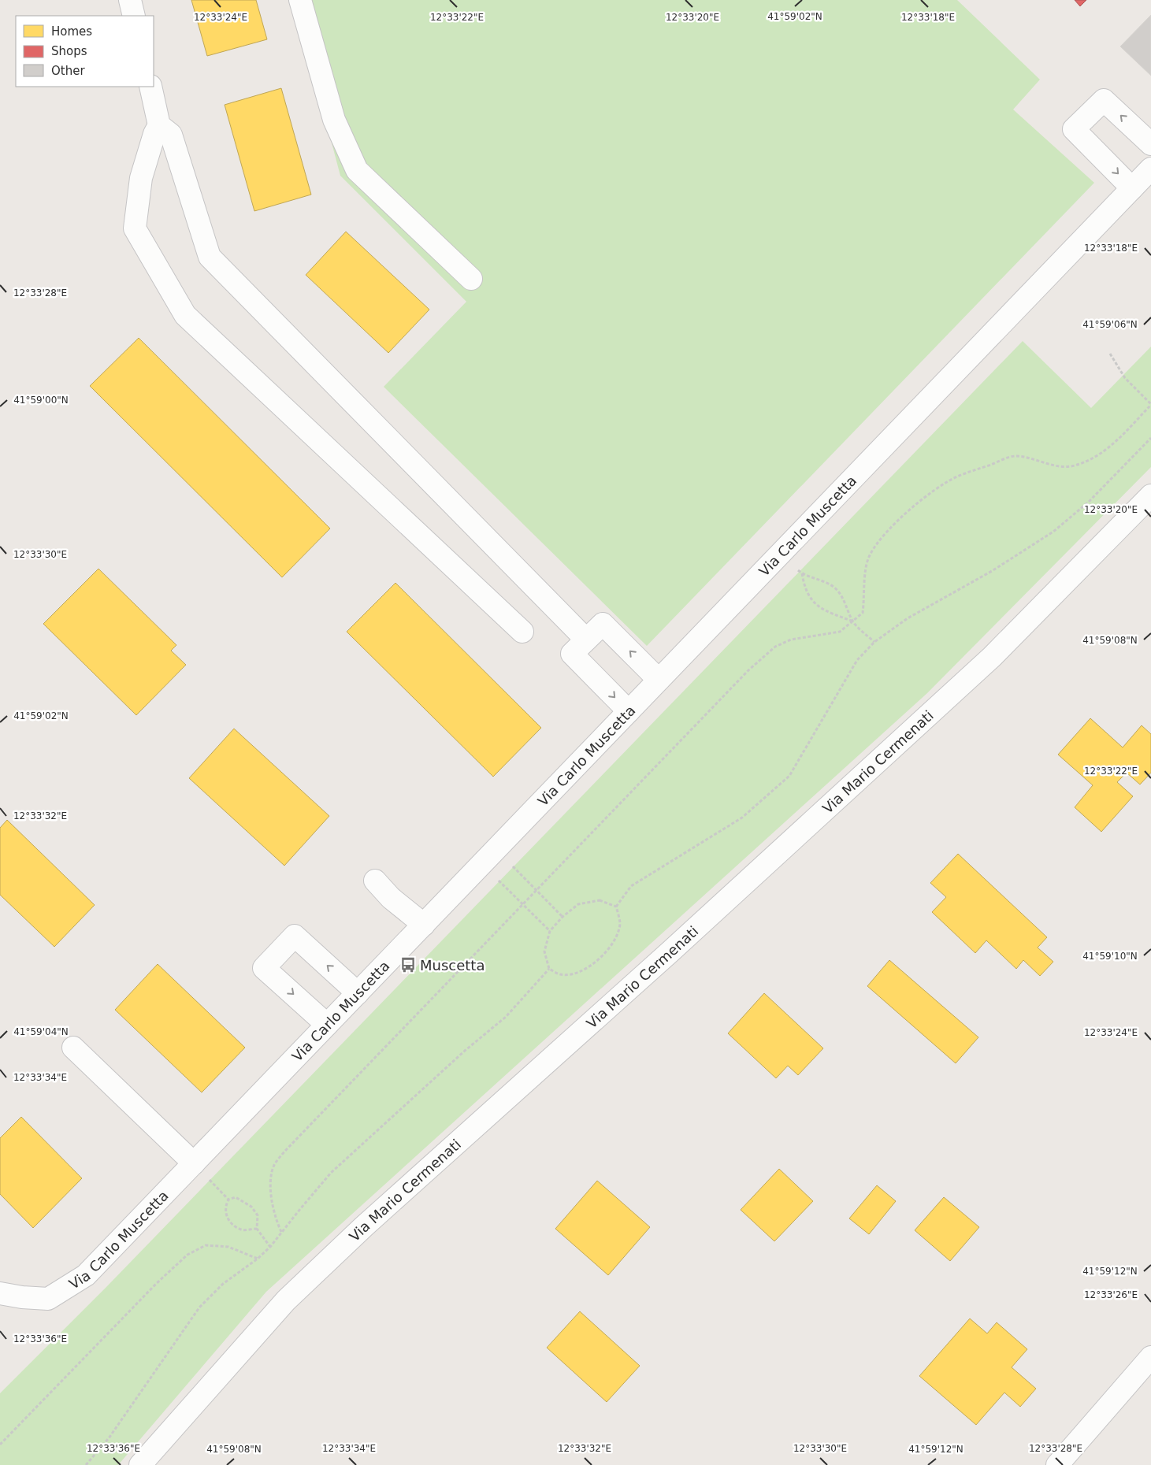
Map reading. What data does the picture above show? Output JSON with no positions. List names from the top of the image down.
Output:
{
  "streets": {
    "street": ["Via Carlo Muscetta", "Via Mario Cermenati"]
  },
  "places": {
    "bus stop": ["Muscetta"]
  },
  "legend": ["Homes", "Shops", "Other"],
  "coordinates": [
    "41°59'02\"N",
    "12°33'24\"E",
    "12°33'22\"E",
    "12°33'20\"E",
    "12°33'18\"E",
    "12°33'28\"E",
    "41°59'06\"N",
    "41°59'00\"N",
    "12°33'30\"E",
    "41°59'08\"N",
    "12°33'32\"E",
    "41°59'10\"N",
    "41°59'04\"N",
    "12°33'34\"E",
    "41°59'12\"N",
    "12°33'26\"E",
    "12°33'36\"E"
  ]
}
